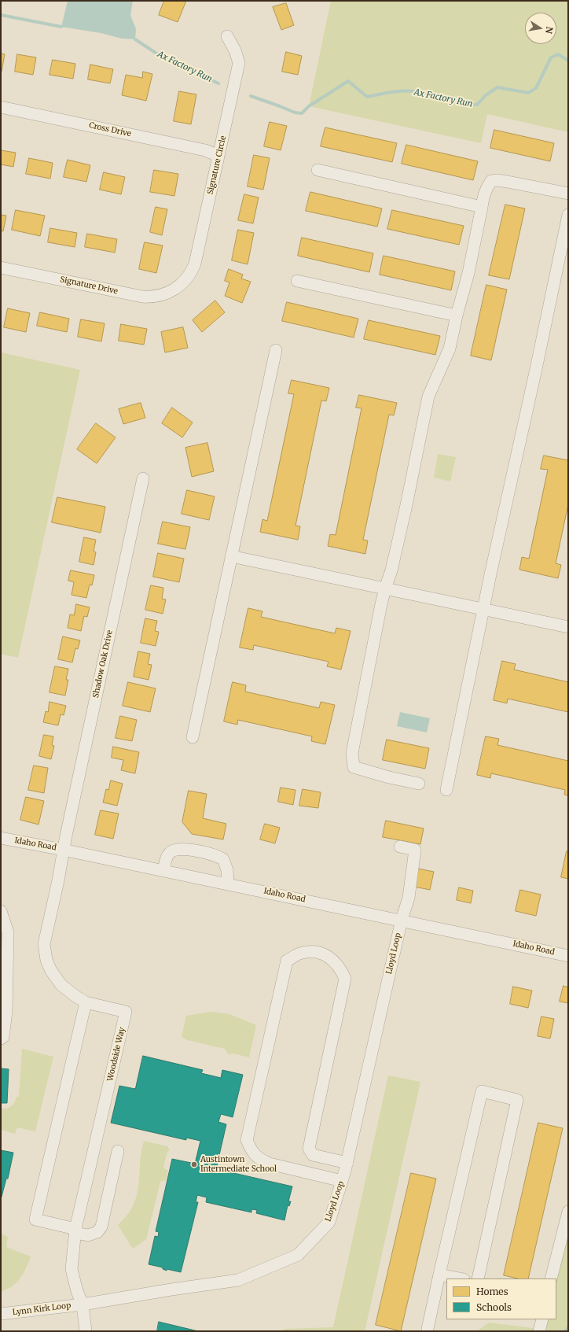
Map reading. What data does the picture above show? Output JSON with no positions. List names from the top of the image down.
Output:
{
  "streets": {
    "street": [
      "Cross Drive",
      "Signature Circle",
      "Signature Drive",
      "Shadow Oak Drive",
      "Idaho Road",
      "Lloyd Loop",
      "Woodside Way",
      "Lynn Kirk Loop"
    ]
  },
  "crossings": [
    ["Cross Drive", "Signature Circle"],
    ["Signature Circle", "Signature Drive"],
    ["Shadow Oak Drive", "Idaho Road"],
    ["Shadow Oak Drive", "Woodside Way"],
    ["Idaho Road", "Lloyd Loop"],
    ["Idaho Road", "Woodside Way"],
    ["Lloyd Loop", "Woodside Way"],
    ["Lloyd Loop", "Lynn Kirk Loop"],
    ["Woodside Way", "Lynn Kirk Loop"]
  ],
  "water": ["Ax Factory Run"],
  "places": ["Austintown Intermediate School"],
  "legend": ["Homes", "Schools"],
  "north": "right"
}
